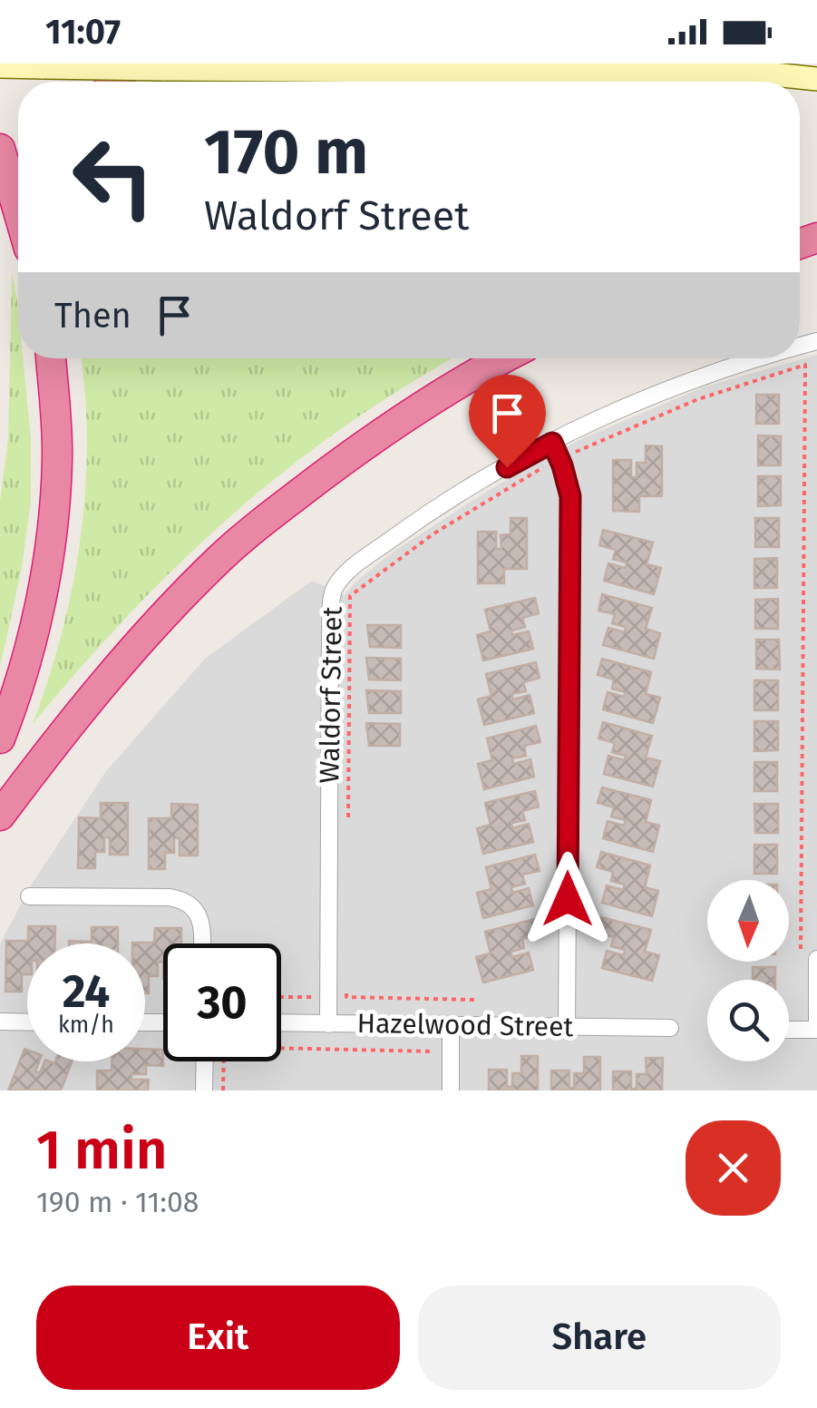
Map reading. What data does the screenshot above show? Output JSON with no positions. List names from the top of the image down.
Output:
{
  "streets": {
    "street": ["Waldorf Street", "Hazelwood Street"]
  },
  "crossings": [
    ["Waldorf Street", "Hazelwood Street"]
  ],
  "north": "bottom",
  "page": {
    "status": "11:07",
    "turn": ["170 m", "Waldorf Street"],
    "then": "Then",
    "speed": "24 km/h",
    "limit": "30",
    "heading": ["1 min", "190 m · 11:08"],
    "buttons": ["Exit", "Share"]
  }
}
